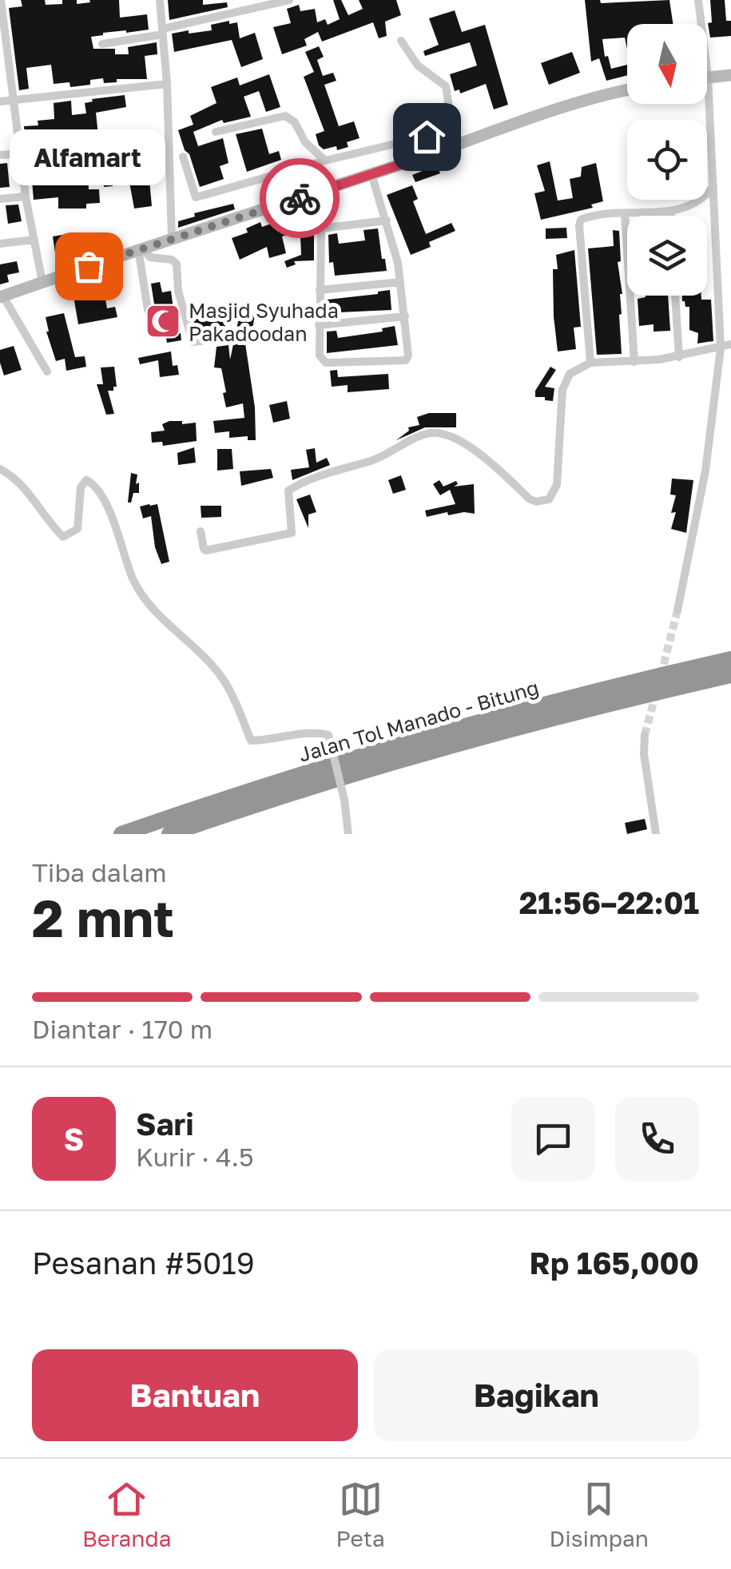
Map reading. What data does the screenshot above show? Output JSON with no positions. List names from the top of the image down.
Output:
{
  "streets": {
    "highway": ["Jalan Tol Manado - Bitung"]
  },
  "places": {
    "other": ["Alfamart"],
    "mosque": ["Masjid Syuhada Pakadoodan"]
  },
  "north": "bottom",
  "page": {
    "bubble": "Alfamart",
    "heading": ["2 mnt", "Tiba dalam", "21:56–22:01"],
    "panel": [
      "Sari",
      "Kurir · 4.5",
      "Pesanan #5019",
      "Rp 165,000"
    ],
    "bar": "Diantar · 170 m",
    "round": "S",
    "buttons": ["Bantuan", "Bagikan"],
    "tabs": ["Beranda", "Peta", "Disimpan"]
  }
}
